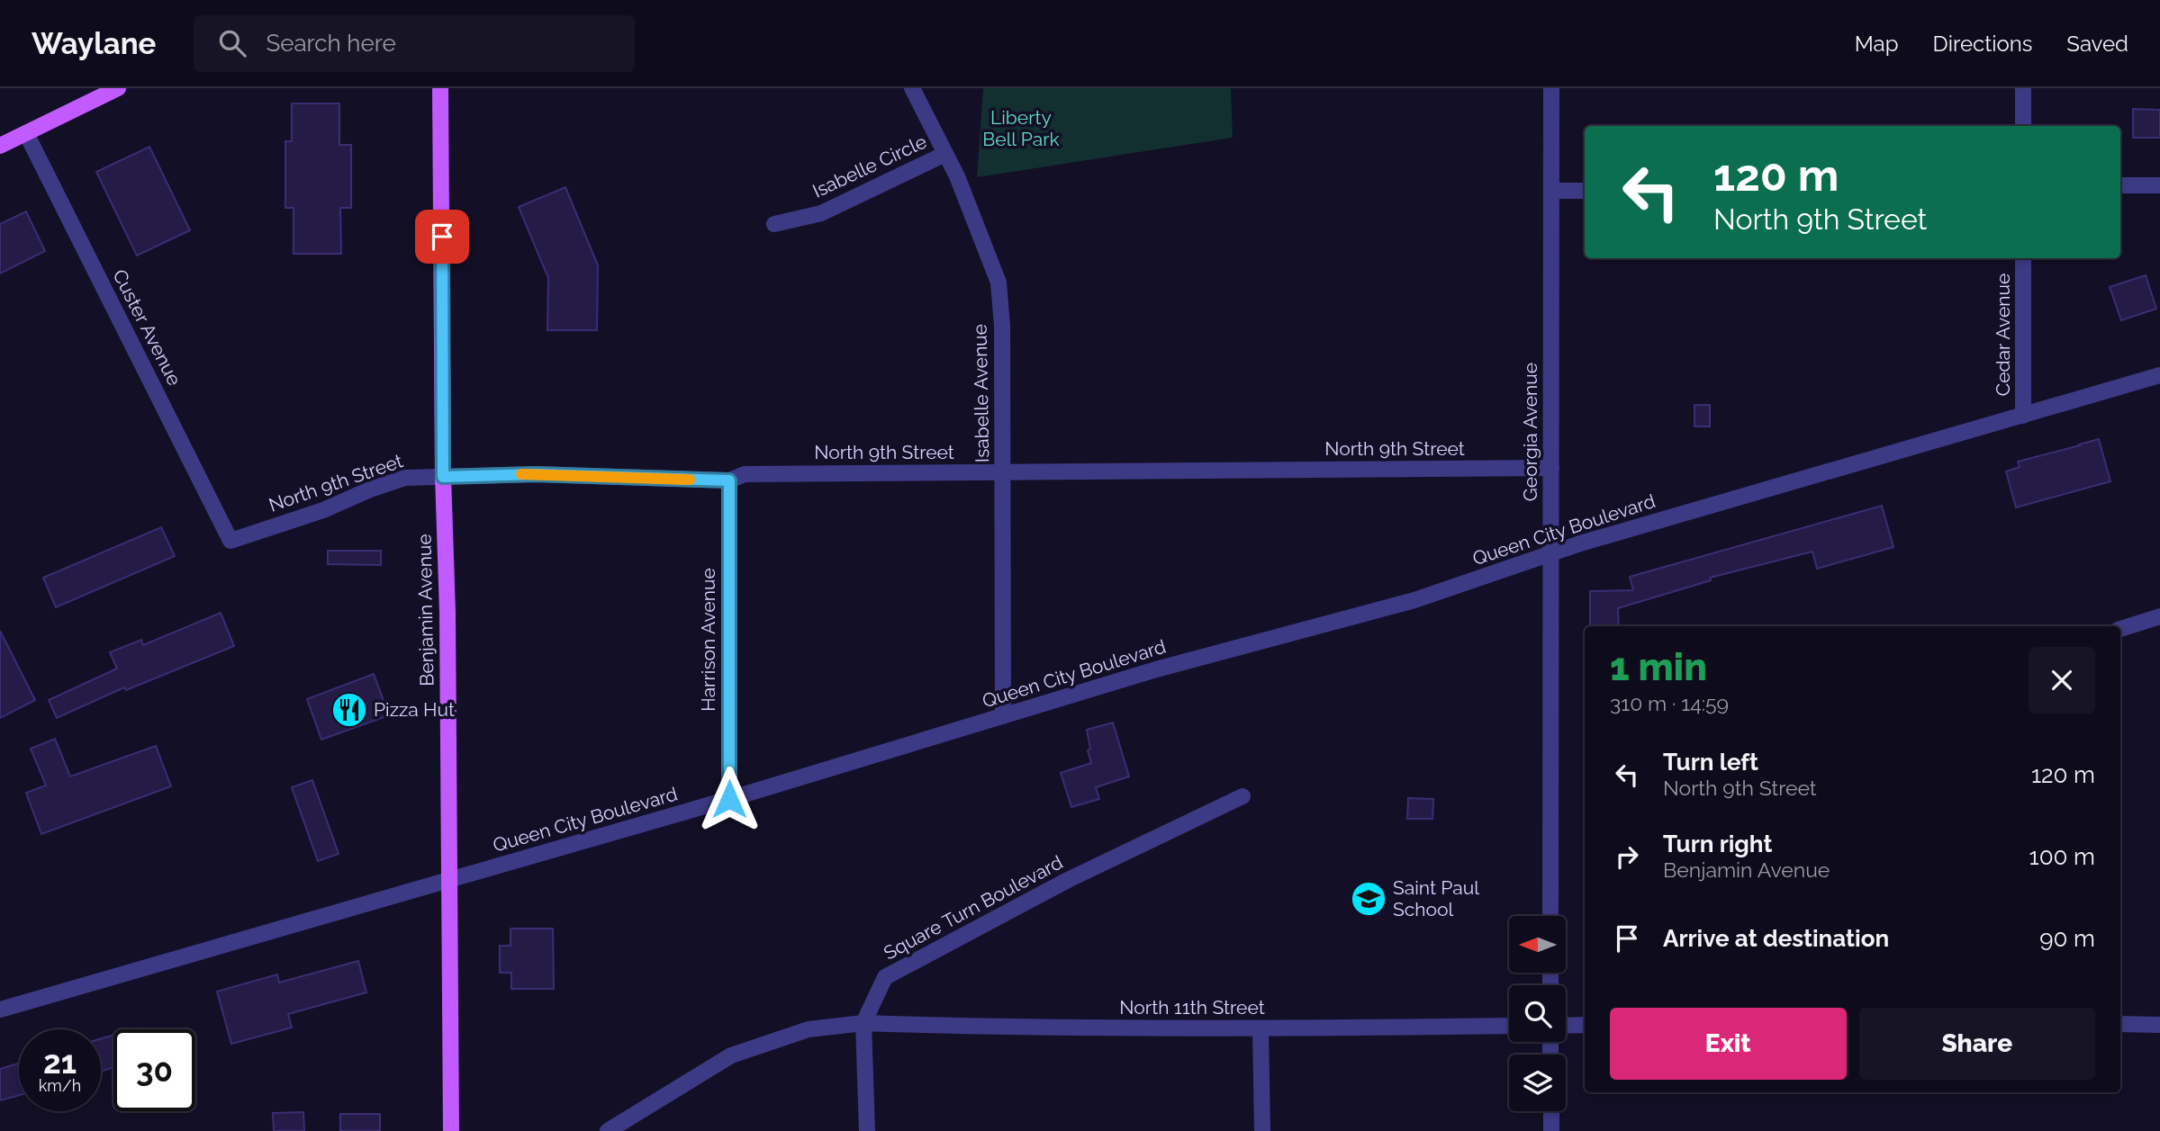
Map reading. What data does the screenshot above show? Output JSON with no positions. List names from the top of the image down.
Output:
{
  "streets": {
    "main road": ["Benjamin Avenue"],
    "street": [
      "Isabelle Circle",
      "Custer Avenue",
      "Cedar Avenue",
      "Isabelle Avenue",
      "Georgia Avenue",
      "North 9th Street",
      "Queen City Boulevard",
      "Harrison Avenue",
      "Square Turn Boulevard",
      "North 11th Street"
    ]
  },
  "crossings": [
    ["Isabelle Circle", "Isabelle Avenue"],
    ["Custer Avenue", "North 9th Street"],
    ["Cedar Avenue", "Queen City Boulevard"],
    ["Isabelle Avenue", "North 9th Street"],
    ["Isabelle Avenue", "Queen City Boulevard"],
    ["Georgia Avenue", "North 9th Street"],
    ["Georgia Avenue", "Queen City Boulevard"],
    ["North 9th Street", "Benjamin Avenue"],
    ["North 9th Street", "Harrison Avenue"],
    ["Queen City Boulevard", "Benjamin Avenue"],
    ["Queen City Boulevard", "Harrison Avenue"],
    ["Square Turn Boulevard", "North 11th Street"]
  ],
  "parks": ["Liberty Bell Park"],
  "places": {
    "restaurant": ["Pizza Hut"],
    "school or university": ["Saint Paul School"]
  },
  "north": "left",
  "page": {
    "header": "Waylane",
    "search": "Search here",
    "nav": ["Map", "Directions", "Saved"],
    "turn": ["120 m", "North 9th Street"],
    "heading": ["1 min", "310 m · 14:59"],
    "list": [
      {
        "name": "Turn left",
        "note": "North 9th Street",
        "value": "120 m"
      },
      {
        "name": "Turn right",
        "note": "Benjamin Avenue",
        "value": "100 m"
      },
      {
        "name": "Arrive at destination",
        "value": "90 m"
      }
    ],
    "buttons": ["Exit", "Share"],
    "speed": "21 km/h",
    "limit": "30"
  }
}
